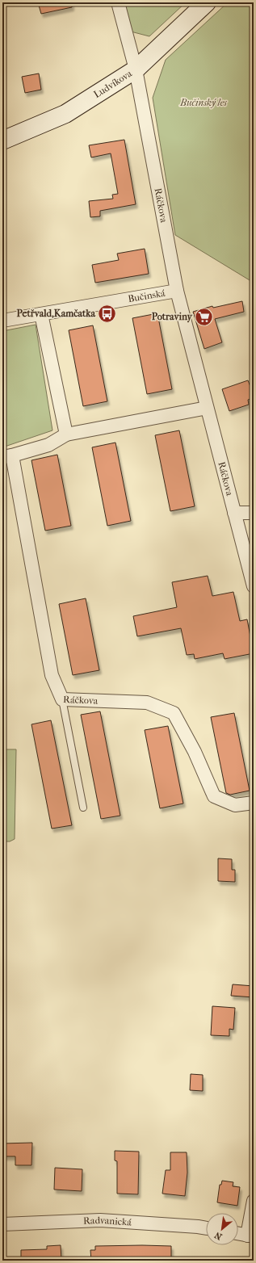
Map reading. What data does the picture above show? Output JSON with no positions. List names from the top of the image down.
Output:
{
  "streets": {
    "street": [
      "Ludvíkova",
      "Ráčkova",
      "Bučinská",
      "Radvanická"
    ]
  },
  "crossings": [
    ["Ludvíkova", "Ráčkova"],
    ["Ráčkova", "Bučinská"]
  ],
  "parks": ["Bučinský les"],
  "places": {
    "bus stop": ["Petřvald,Kamčatka"],
    "supermarket": ["Potraviny"]
  },
  "north": "bottom left"
}
